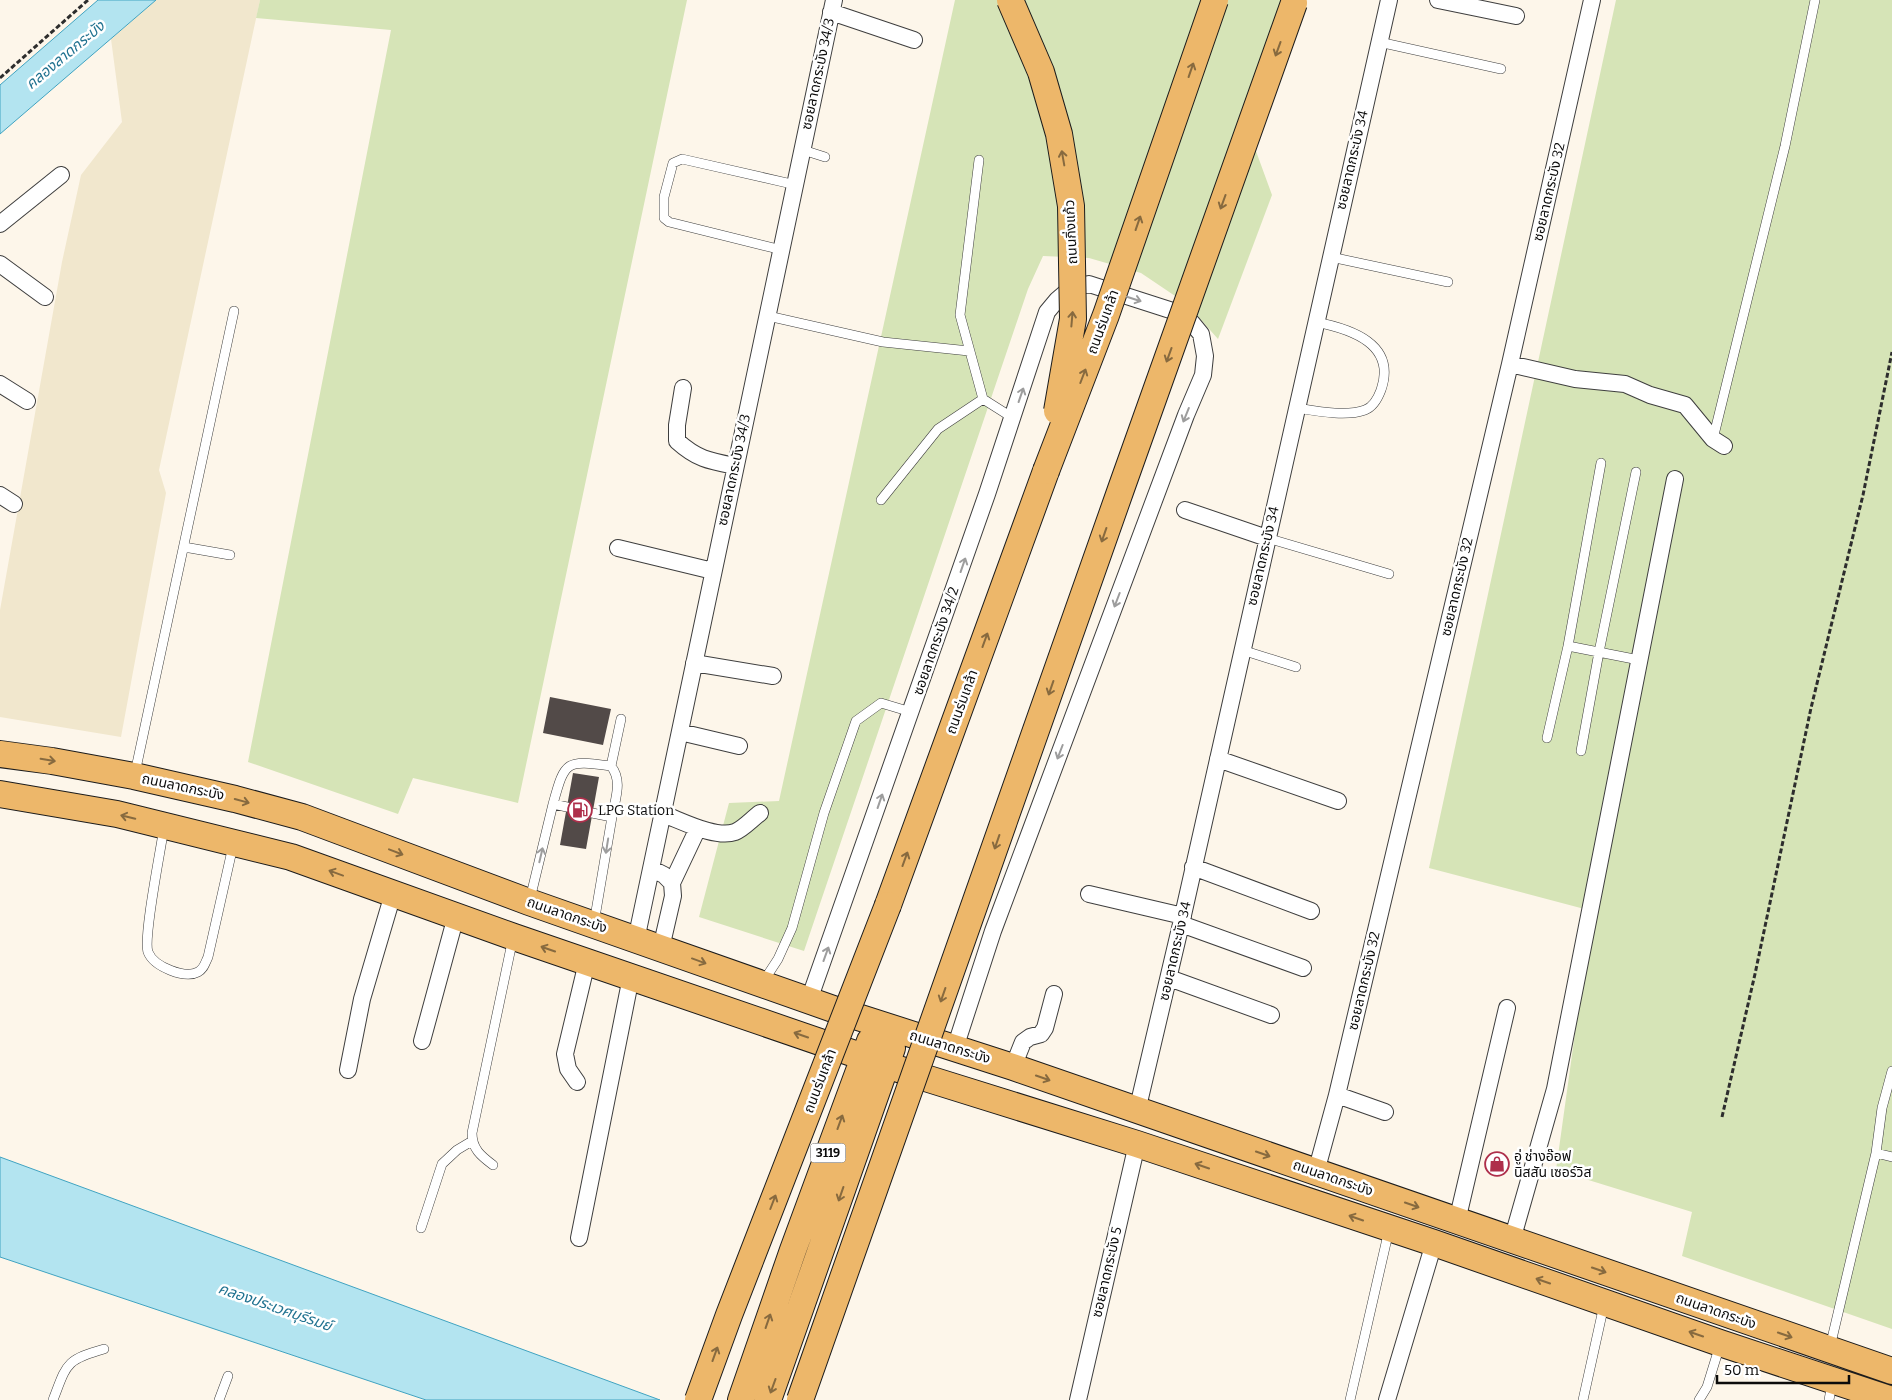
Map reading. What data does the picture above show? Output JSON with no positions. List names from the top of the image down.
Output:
{
  "streets": {
    "main road": [
      "ถนนกิ่งแก้ว",
      "ถนนร่มเกล้า",
      "ถนนลาดกระบัง",
      "3119"
    ],
    "street": [
      "ซอยลาดกระบัง 34/3",
      "ซอยลาดกระบัง 34",
      "ซอยลาดกระบัง 32",
      "ซอยลาดกระบัง 34/2",
      "ซอยลาดกระบัง 5"
    ]
  },
  "crossings": [
    ["ซอยลาดกระบัง 34/3", "ถนนลาดกระบัง"],
    ["ซอยลาดกระบัง 34", "ถนนลาดกระบัง"],
    ["ซอยลาดกระบัง 32", "ถนนลาดกระบัง"],
    ["ถนนกิ่งแก้ว", "ถนนร่มเกล้า"],
    ["ซอยลาดกระบัง 34/2", "ถนนลาดกระบัง"],
    ["ถนนลาดกระบัง", "3119"],
    ["ถนนลาดกระบัง", "ซอยลาดกระบัง 5"]
  ],
  "water": ["คลองลาดกระบัง", "คลองประเวศบุรีรมย์"],
  "places": {
    "fuel station": ["LPG Station"],
    "shop": ["อู่ ช่างอ๊อฟ นิสสัน เซอร์วิส"]
  },
  "scale_bar": "50 m"
}
